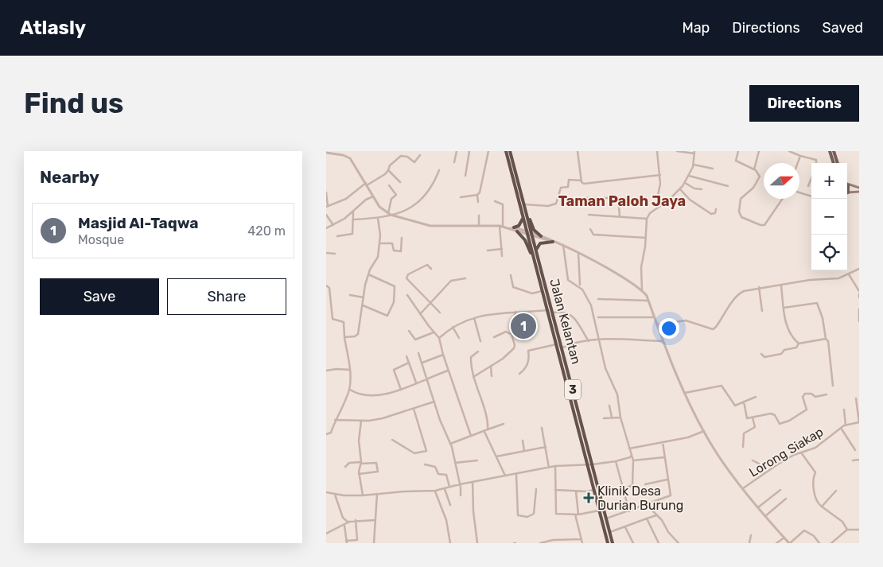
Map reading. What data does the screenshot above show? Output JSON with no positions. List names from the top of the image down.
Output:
{
  "streets": {
    "highway": ["Jalan Kelantan", "3"],
    "street": ["Lorong Siakap"]
  },
  "districts": ["Taman Paloh Jaya"],
  "places": {
    "health": ["Klinik Desa Durian Burung"]
  },
  "north": "right",
  "page": {
    "header": "Atlasly",
    "nav": ["Map", "Directions", "Saved"],
    "buttons": [
      "Directions",
      ["Save", "Share"]
    ],
    "title": "Find us",
    "heading": "Nearby",
    "map_buttons": ["+", "−"],
    "list": [
      {
        "mark": "1",
        "name": "Masjid Al-Taqwa",
        "note": "Mosque",
        "value": "420 m"
      }
    ],
    "pins": "1"
  }
}
